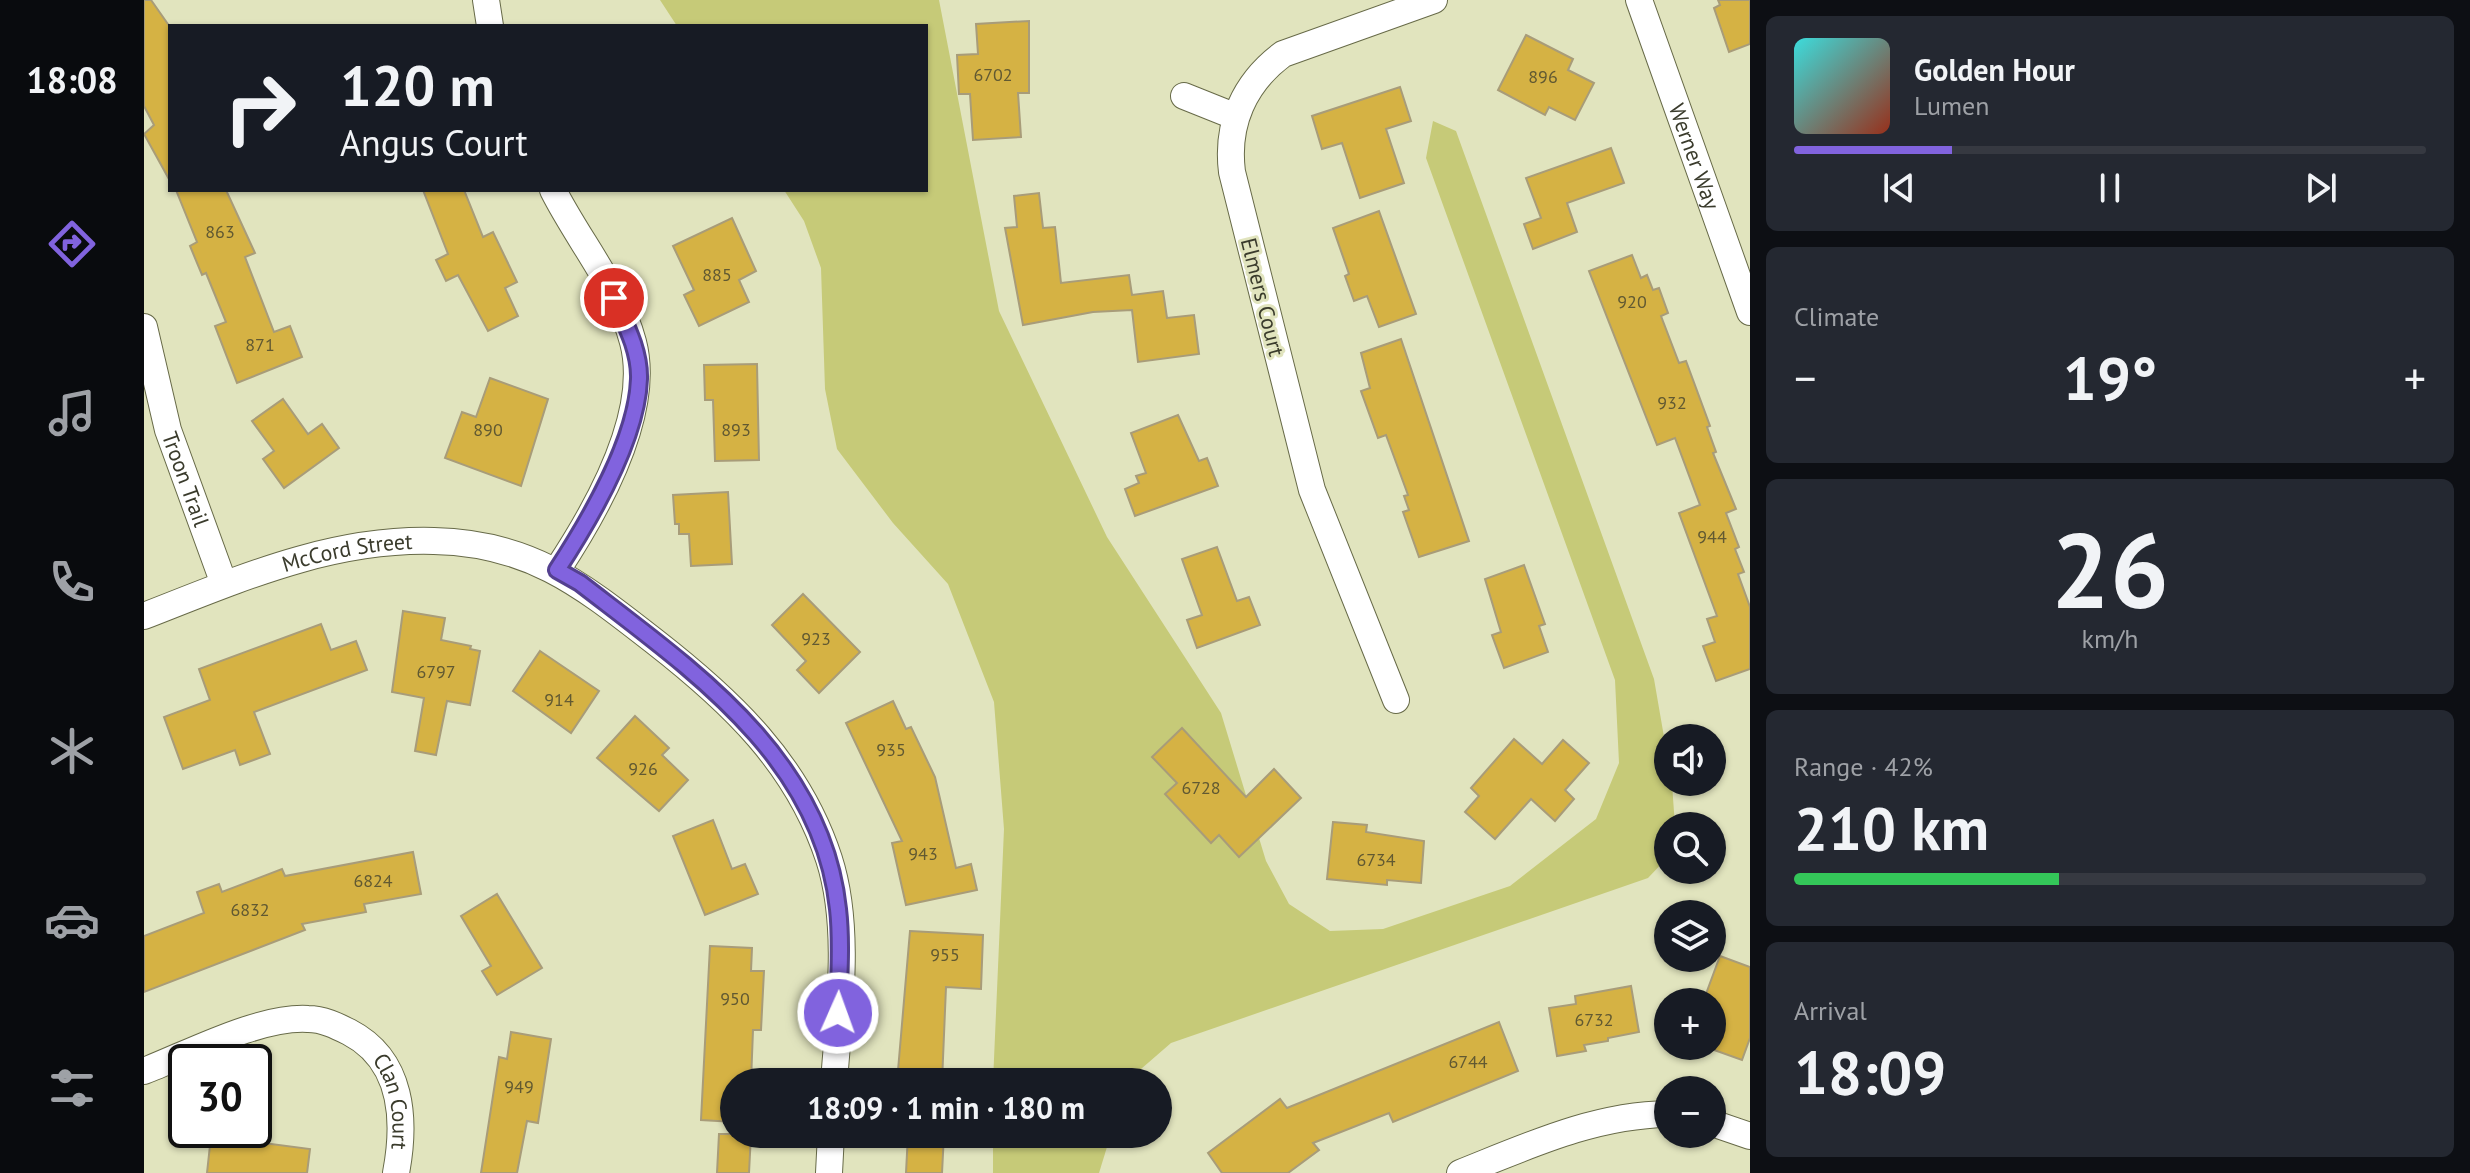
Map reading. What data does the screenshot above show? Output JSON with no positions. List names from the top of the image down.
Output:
{
  "streets": {
    "street": [
      "Werner Way",
      "Elmers Court",
      "Troon Trail",
      "McCord Street",
      "Clan Court"
    ]
  },
  "crossings": [
    ["Troon Trail", "McCord Street"]
  ],
  "house_numbers": [
    "6702",
    "896",
    "863",
    "885",
    "920",
    "871",
    "932",
    "890",
    "893",
    "944",
    "923",
    "6797",
    "914",
    "935",
    "926",
    "6728",
    "943",
    "6734",
    "6824",
    "6832",
    "955",
    "950",
    "6732",
    "6744",
    "949"
  ],
  "page": {
    "tabs": "18:08",
    "turn": ["120 m", "Angus Court"],
    "song": ["Golden Hour", "Lumen"],
    "tile": [
      "Climate",
      ["26", "km/h"],
      ["Range · 42%", "210 km"],
      ["Arrival", "18:09"]
    ],
    "heat": ["−", "19°", "+"],
    "map_buttons": ["+", "−"],
    "limit": "30",
    "trip": "18:09 · 1 min · 180 m"
  }
}
